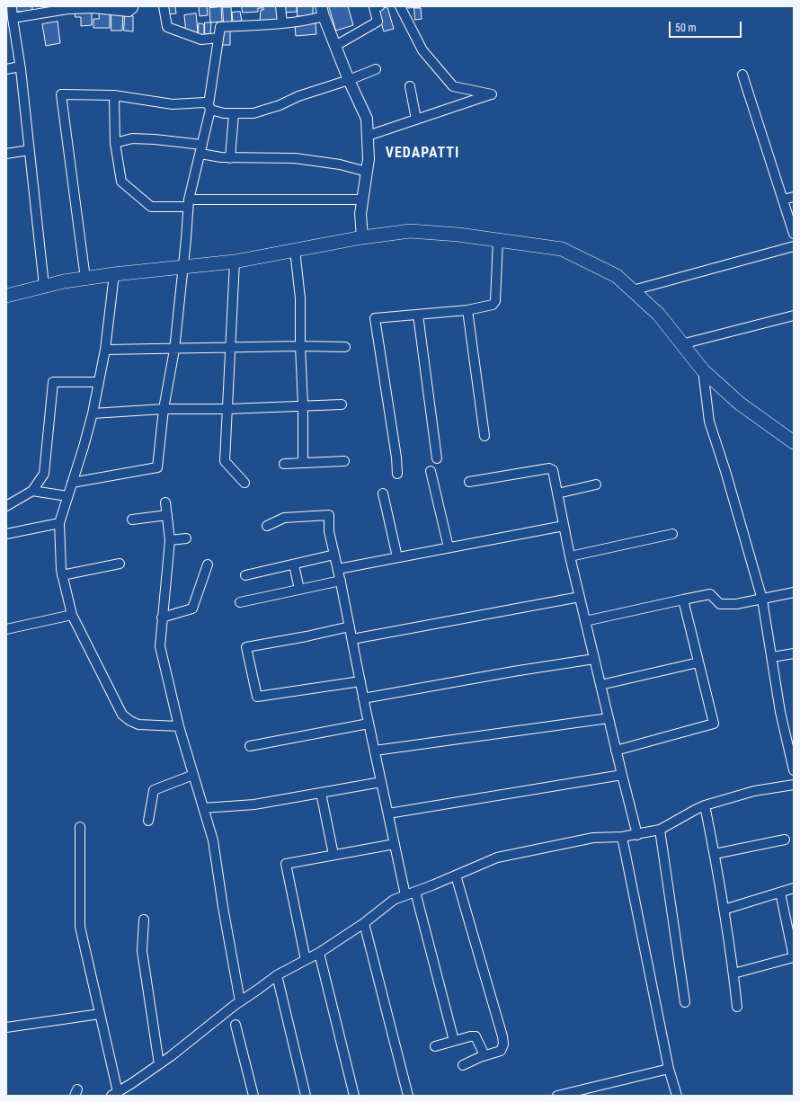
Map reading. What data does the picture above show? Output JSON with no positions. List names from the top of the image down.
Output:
{
  "districts": ["VEDAPATTI"],
  "scale_bar": "50 m"
}
